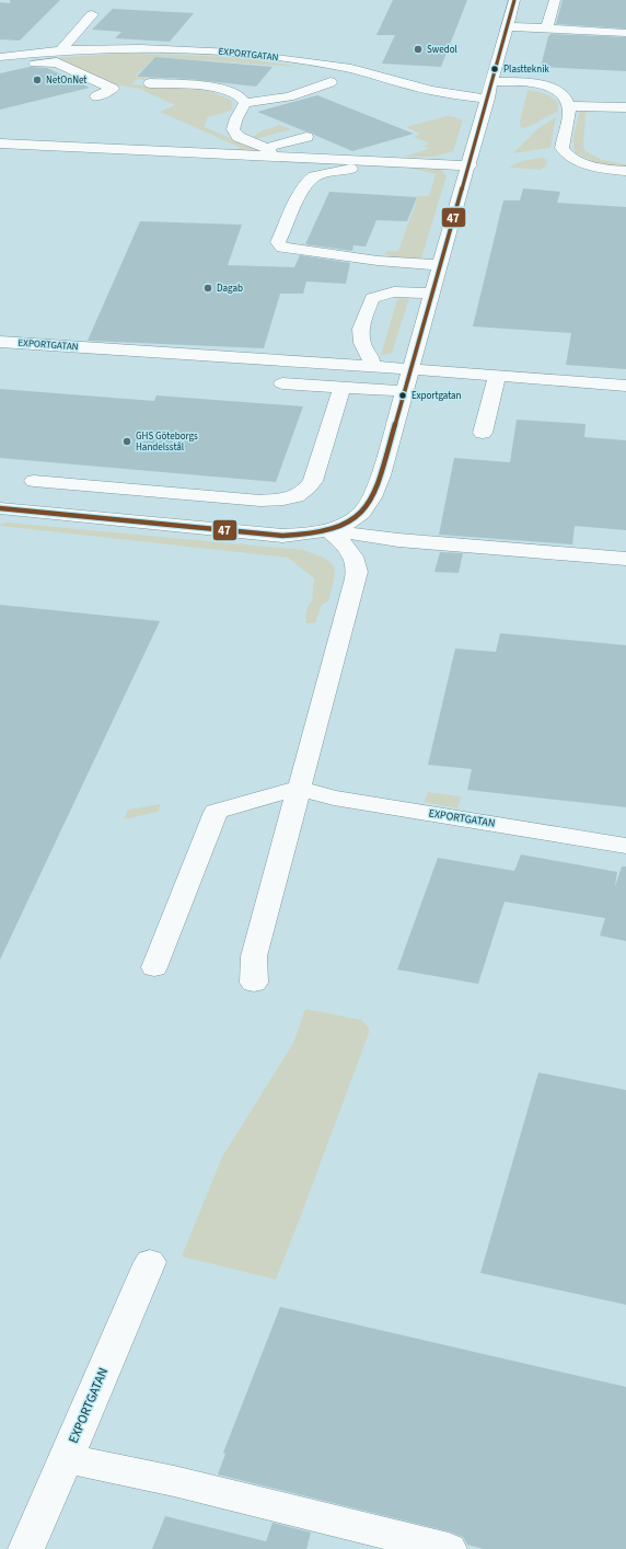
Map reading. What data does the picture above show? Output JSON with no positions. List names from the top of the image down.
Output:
{
  "streets": {
    "street": ["EXPORTGATAN"]
  },
  "places": [
    "Swedol",
    "Plastteknik",
    "NetOnNet",
    "Dagab",
    "Exportgatan",
    "GHS Göteborgs Handelsstål"
  ],
  "lines": ["transit line 47"]
}
